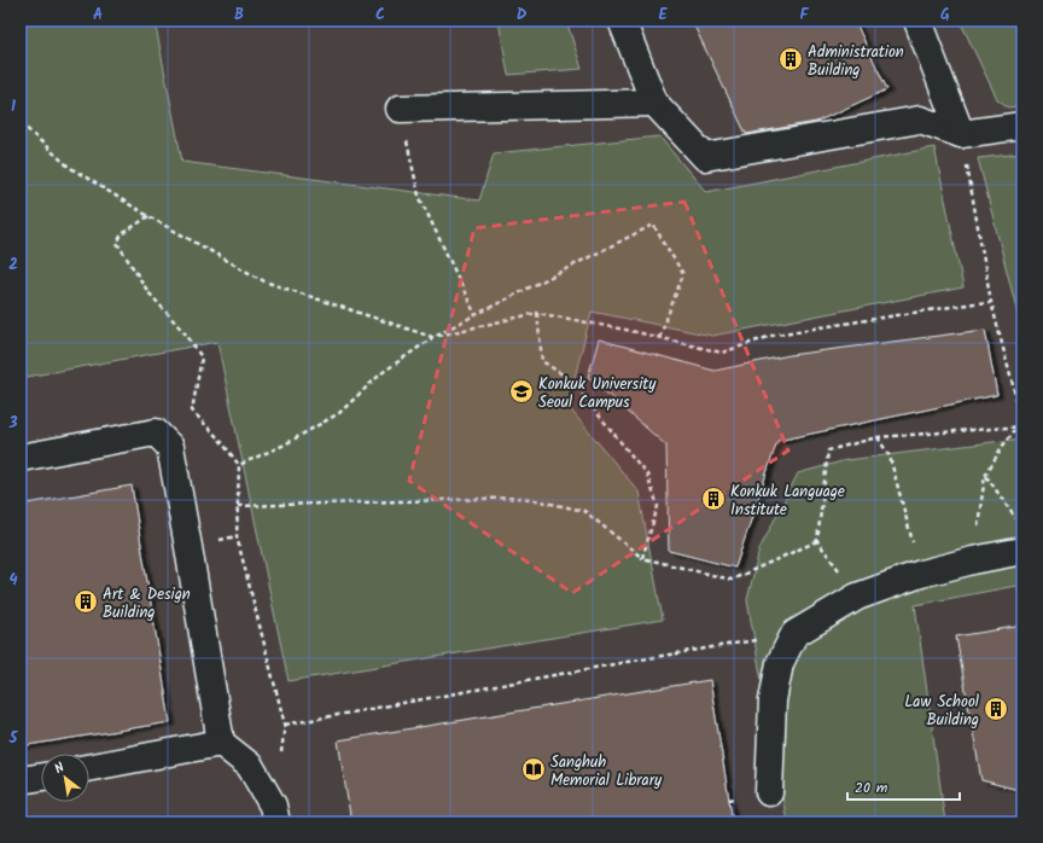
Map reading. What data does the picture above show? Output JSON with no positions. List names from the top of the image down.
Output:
{
  "places": {
    "building": [
      "Administration Building",
      "Konkuk Language Institute",
      "Art & Design Building",
      "Law School Building"
    ],
    "school or university": ["Konkuk University Seoul Campus"],
    "library": ["Sanghuh Memorial Library"]
  },
  "scale_bar": "20 m",
  "north": "top left",
  "grid": {
    "columns": [
      "A",
      "B",
      "C",
      "D",
      "E",
      "F",
      "G"
    ],
    "rows": [
      "1",
      "2",
      "3",
      "4",
      "5"
    ]
  }
}
